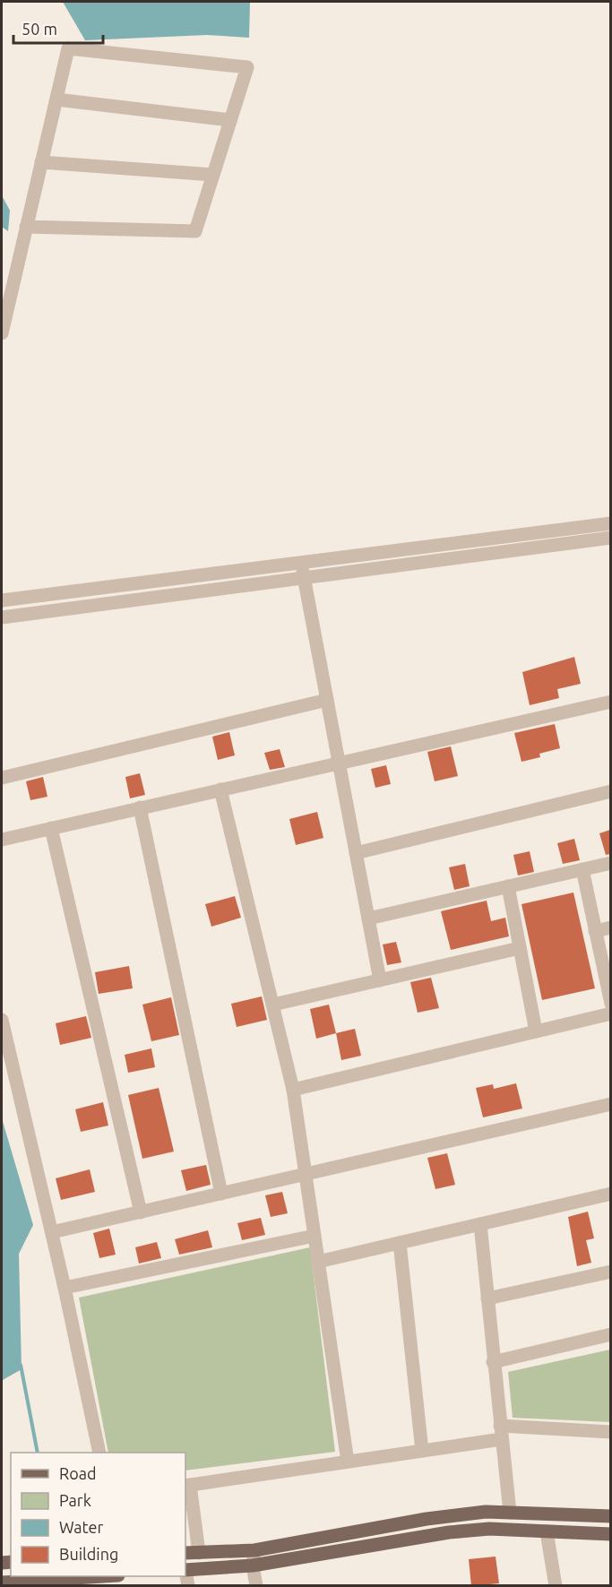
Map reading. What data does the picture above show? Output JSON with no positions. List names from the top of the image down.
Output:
{
  "legend": [
    "Road",
    "Park",
    "Water",
    "Building"
  ],
  "scale_bar": "50 m"
}
